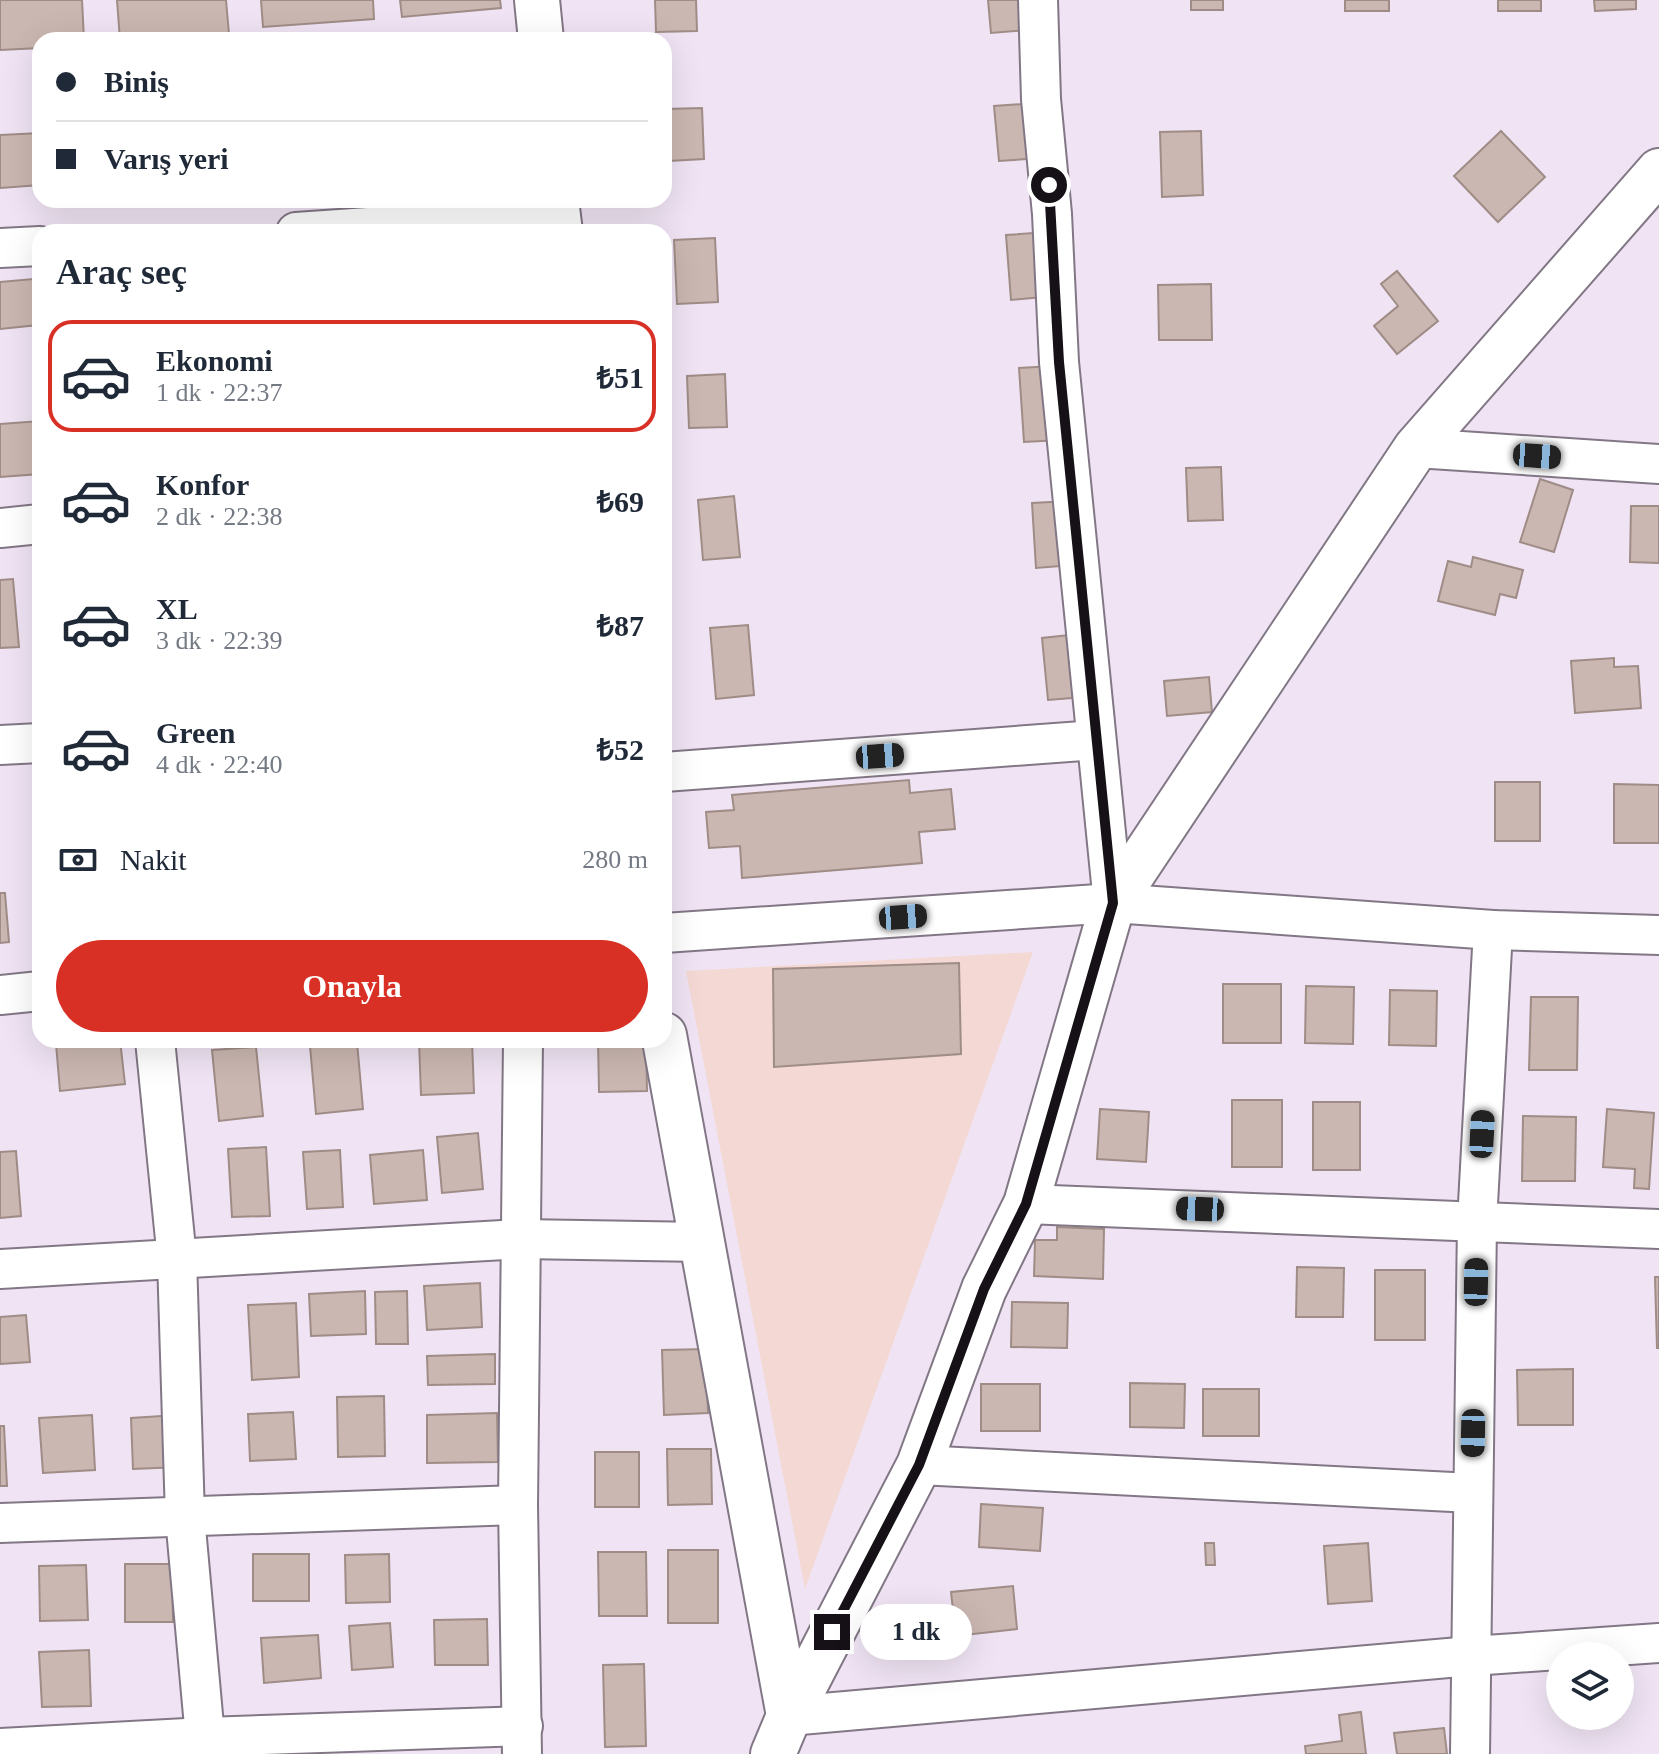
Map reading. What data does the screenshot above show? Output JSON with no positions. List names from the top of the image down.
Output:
{
  "page": {
    "banner": ["Biniş", "Varış yeri"],
    "heading": "Araç seç",
    "list": [
      {
        "name": "Ekonomi",
        "note": "1 dk · 22:37",
        "value": "₺51"
      },
      {
        "name": "Konfor",
        "note": "2 dk · 22:38",
        "value": "₺69"
      },
      {
        "name": "XL",
        "note": "3 dk · 22:39",
        "value": "₺87"
      },
      {
        "name": "Green",
        "note": "4 dk · 22:40",
        "value": "₺52"
      }
    ],
    "pay": ["Nakit", "280 m"],
    "buttons": "Onayla",
    "bubble": "1 dk"
  }
}
